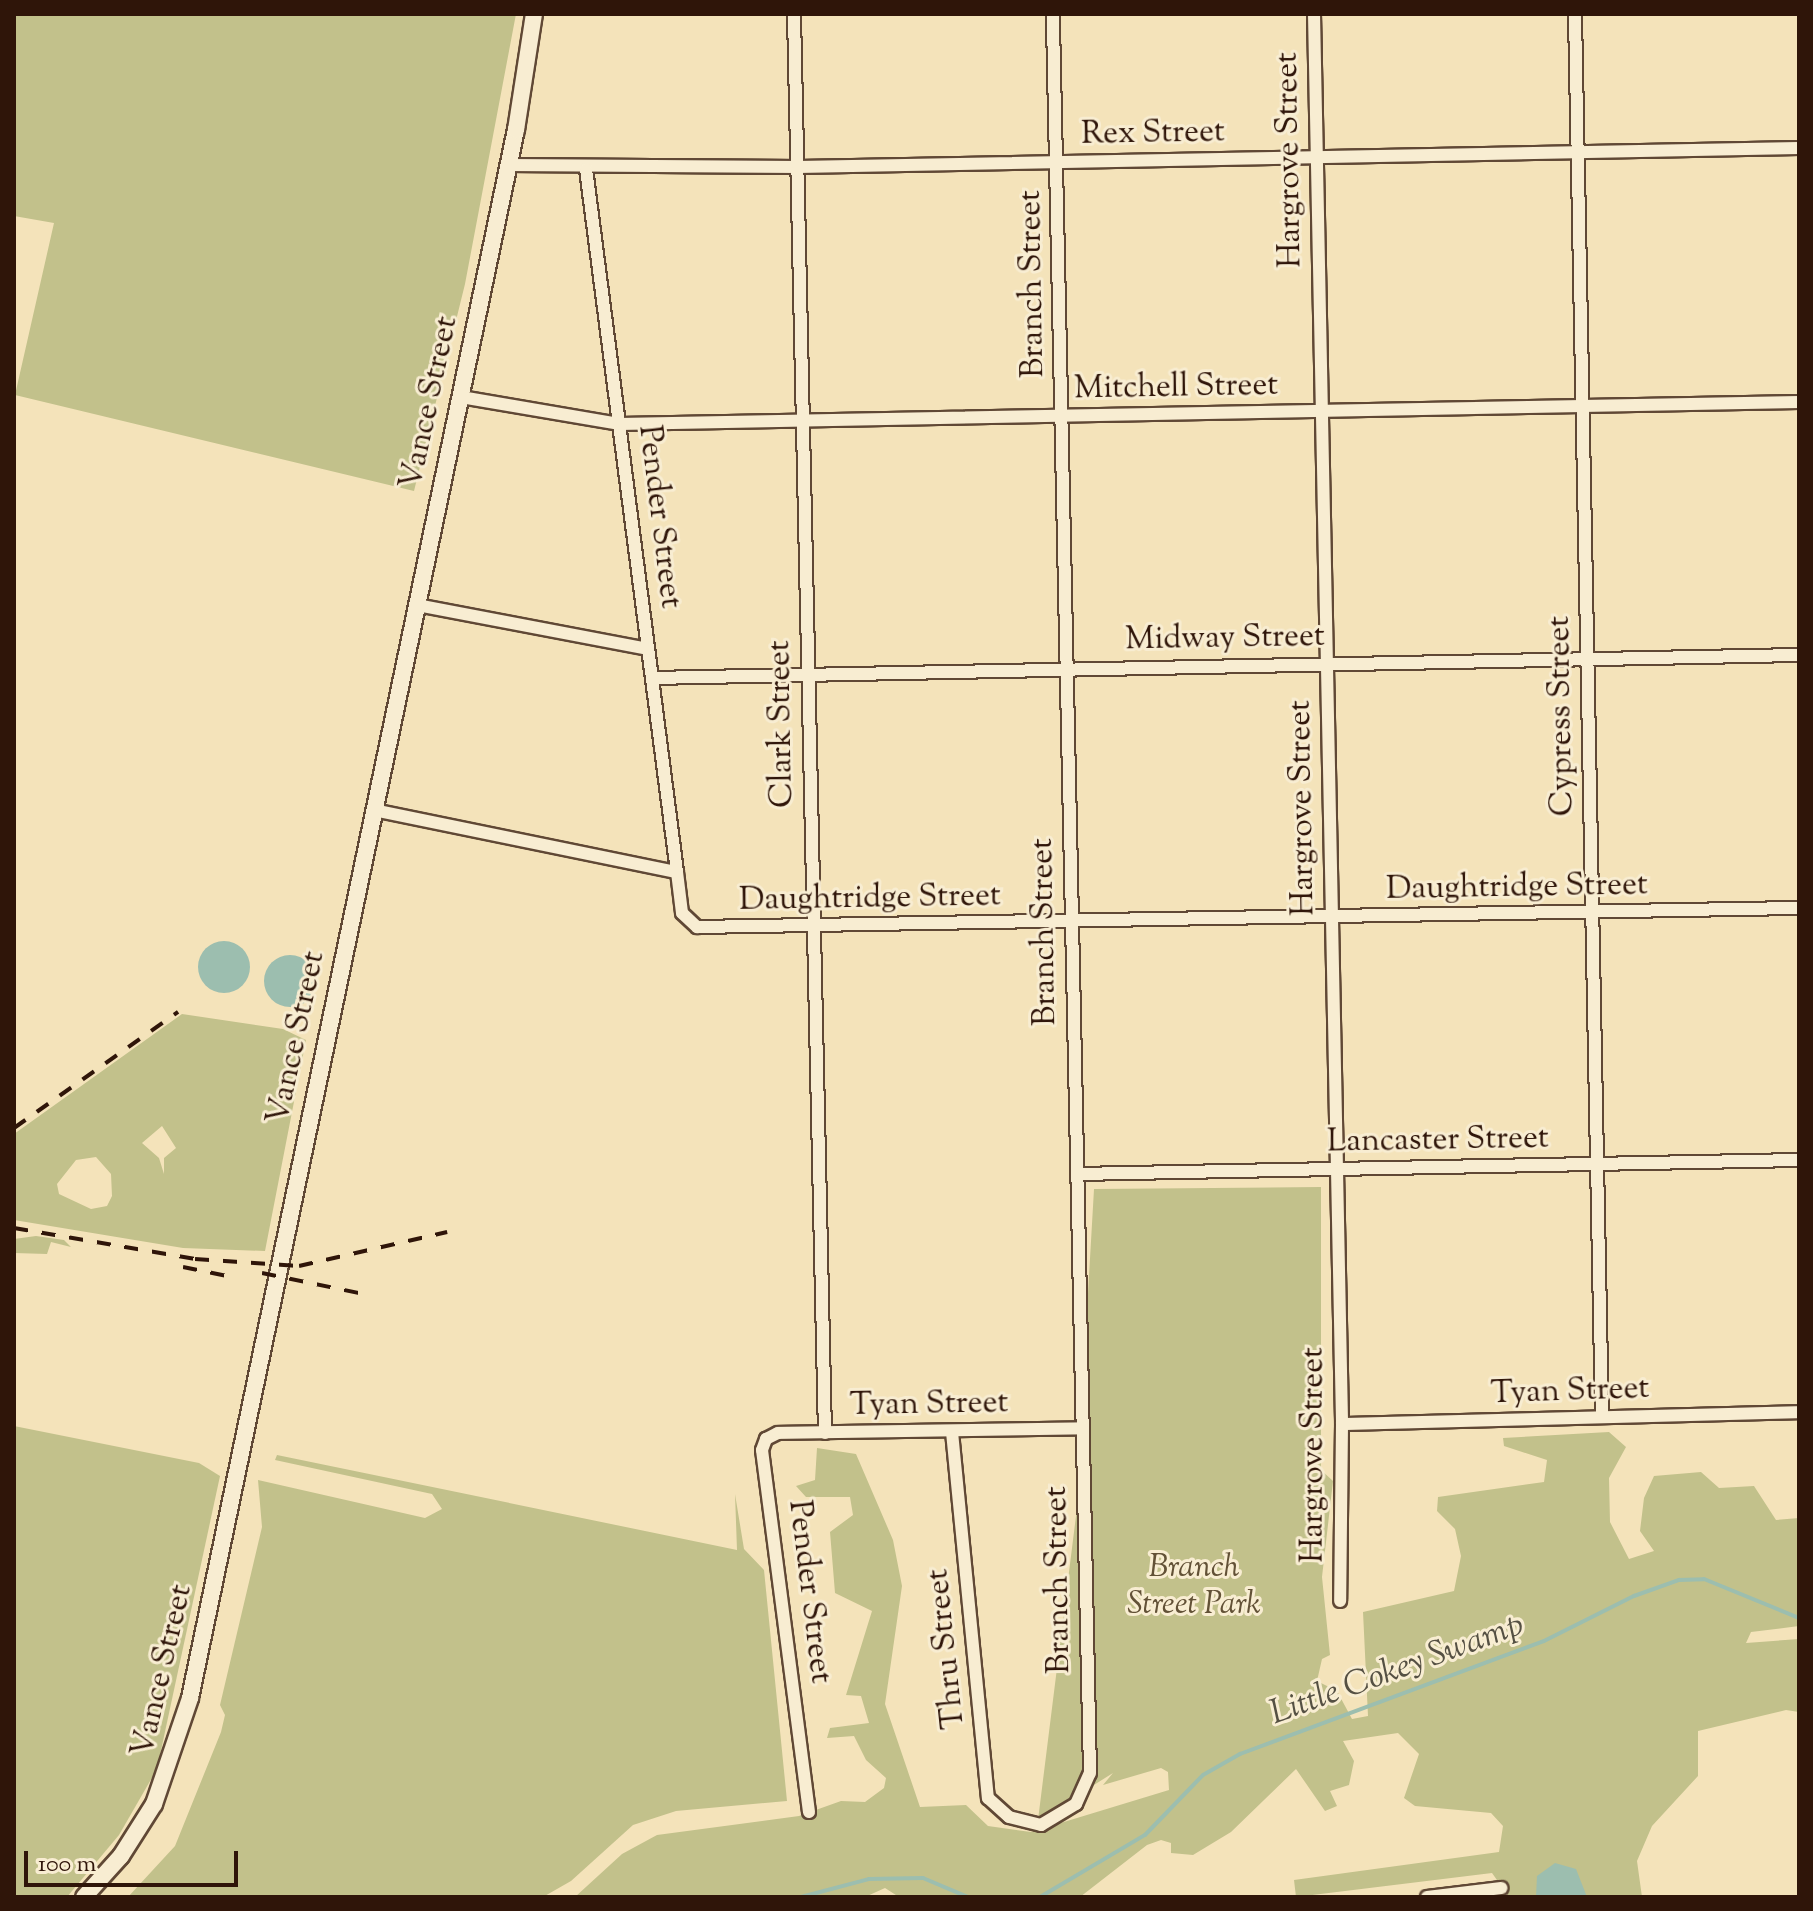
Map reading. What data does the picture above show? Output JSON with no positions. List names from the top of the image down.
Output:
{
  "streets": {
    "street": [
      "Rex Street",
      "Hargrove Street",
      "Branch Street",
      "Mitchell Street",
      "Vance Street",
      "Pender Street",
      "Midway Street",
      "Cypress Street",
      "Clark Street",
      "Daughtridge Street",
      "Lancaster Street",
      "Tyan Street",
      "Thru Street"
    ]
  },
  "crossings": [
    ["Rex Street", "Hargrove Street"],
    ["Rex Street", "Branch Street"],
    ["Rex Street", "Vance Street"],
    ["Rex Street", "Pender Street"],
    ["Rex Street", "Cypress Street"],
    ["Rex Street", "Clark Street"],
    ["Hargrove Street", "Mitchell Street"],
    ["Hargrove Street", "Midway Street"],
    ["Hargrove Street", "Daughtridge Street"],
    ["Hargrove Street", "Lancaster Street"],
    ["Hargrove Street", "Tyan Street"],
    ["Branch Street", "Mitchell Street"],
    ["Branch Street", "Midway Street"],
    ["Branch Street", "Daughtridge Street"],
    ["Branch Street", "Lancaster Street"],
    ["Branch Street", "Tyan Street"],
    ["Branch Street", "Thru Street"],
    ["Mitchell Street", "Vance Street"],
    ["Mitchell Street", "Pender Street"],
    ["Mitchell Street", "Cypress Street"],
    ["Mitchell Street", "Clark Street"],
    ["Pender Street", "Midway Street"],
    ["Pender Street", "Clark Street"],
    ["Pender Street", "Daughtridge Street"],
    ["Pender Street", "Tyan Street"],
    ["Midway Street", "Cypress Street"],
    ["Midway Street", "Clark Street"],
    ["Cypress Street", "Daughtridge Street"],
    ["Cypress Street", "Lancaster Street"],
    ["Cypress Street", "Tyan Street"],
    ["Clark Street", "Daughtridge Street"],
    ["Clark Street", "Tyan Street"],
    ["Tyan Street", "Thru Street"]
  ],
  "water": ["Little Cokey Swamp"],
  "parks": ["Branch Street Park"],
  "scale_bar": "100 m"
}
